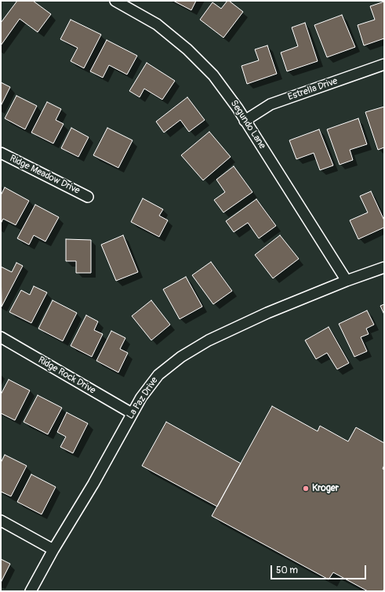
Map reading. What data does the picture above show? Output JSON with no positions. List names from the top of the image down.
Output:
{
  "streets": {
    "street": [
      "Estrella Drive",
      "Segundo Lane",
      "Ridge Meadow Drive",
      "Ridge Rock Drive",
      "La Paz Drive"
    ]
  },
  "crossings": [
    ["Estrella Drive", "Segundo Lane"],
    ["Segundo Lane", "La Paz Drive"],
    ["Ridge Rock Drive", "La Paz Drive"]
  ],
  "places": ["Kroger"],
  "scale_bar": "50 m"
}
